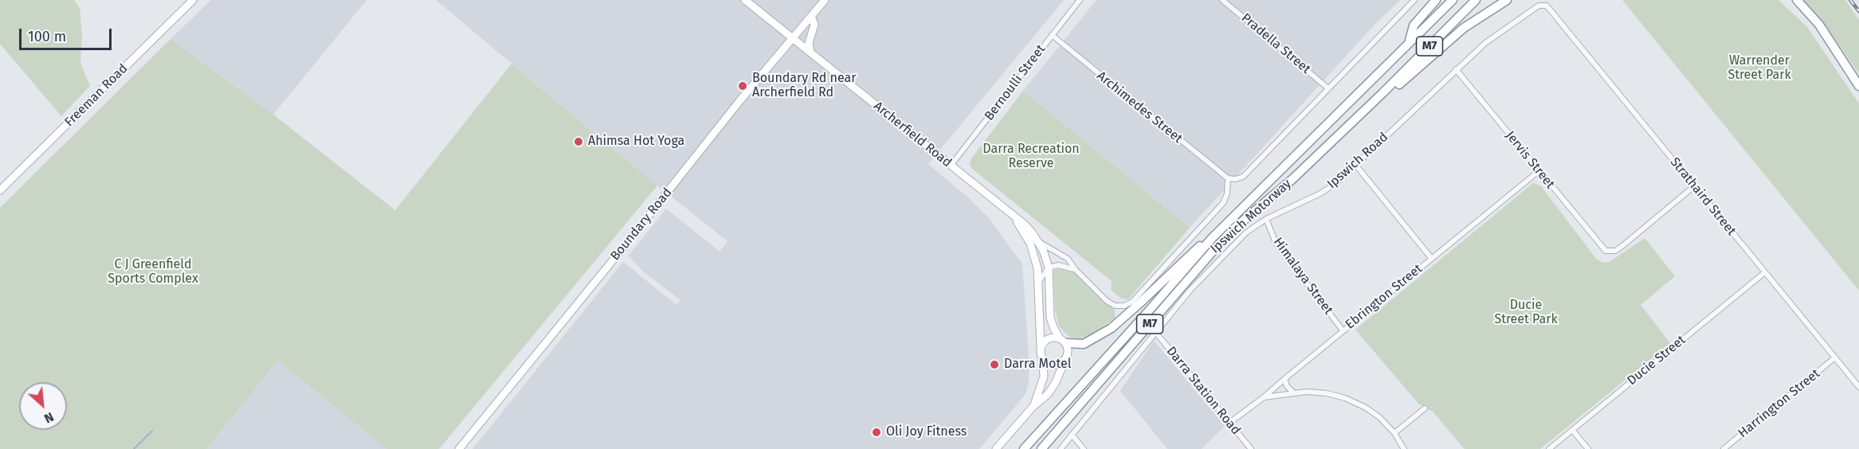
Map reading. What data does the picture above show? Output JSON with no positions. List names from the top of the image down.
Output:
{
  "streets": {
    "highway": ["M7", "Ipswich Motorway"],
    "street": [
      "Pradella Street",
      "Bernoulli Street",
      "Freeman Road",
      "Archimedes Street",
      "Archerfield Road",
      "Jervis Street",
      "Ipswich Road",
      "Strathaird Street",
      "Boundary Road",
      "Himalaya Street",
      "Ebrington Street",
      "Ducie Street",
      "Darra Station Road",
      "Harrington Street"
    ]
  },
  "crossings": [
    ["Bernoulli Street", "Archimedes Street"],
    ["Bernoulli Street", "Archerfield Road"],
    ["Archerfield Road", "Boundary Road"],
    ["Jervis Street", "Ipswich Road"],
    ["Jervis Street", "Strathaird Street"],
    ["Jervis Street", "Ebrington Street"],
    ["Ipswich Road", "Strathaird Street"],
    ["Ipswich Road", "Himalaya Street"],
    ["Ipswich Road", "Darra Station Road"],
    ["Strathaird Street", "Ducie Street"],
    ["Strathaird Street", "Harrington Street"],
    ["Himalaya Street", "Ebrington Street"],
    ["Ebrington Street", "Darra Station Road"]
  ],
  "parks": [
    "Warrender Street Park",
    "Darra Recreation Reserve",
    "C J Greenfield Sports Complex",
    "Ducie Street Park"
  ],
  "places": [
    "Boundary Rd near Archerfield Rd",
    "Ahimsa Hot Yoga",
    "Darra Motel",
    "Oli Joy Fitness"
  ],
  "scale_bar": "100 m",
  "north": "bottom right"
}
